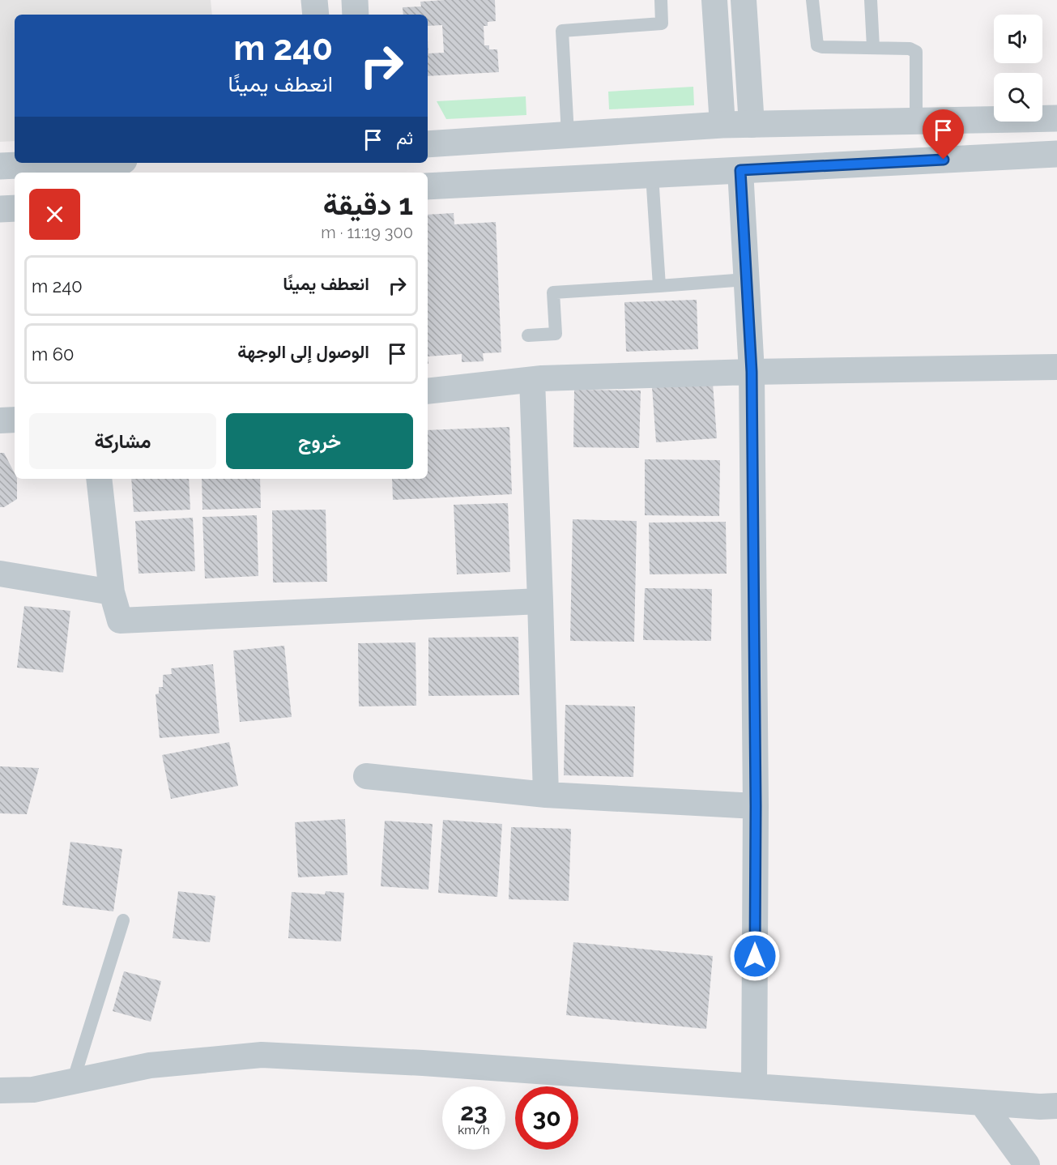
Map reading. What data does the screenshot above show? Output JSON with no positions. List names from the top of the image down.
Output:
{
  "page": {
    "turn": ["240 m", "انعطف يمينًا"],
    "then": "ثم",
    "heading": ["1 دقيقة", "300 m · 11:19"],
    "list": [
      {
        "name": "انعطف يمينًا",
        "value": "240 m"
      },
      {
        "name": "الوصول إلى الوجهة",
        "value": "60 m"
      }
    ],
    "buttons": ["خروج", "مشاركة"],
    "speed": "23 km/h",
    "limit": "30"
  }
}
